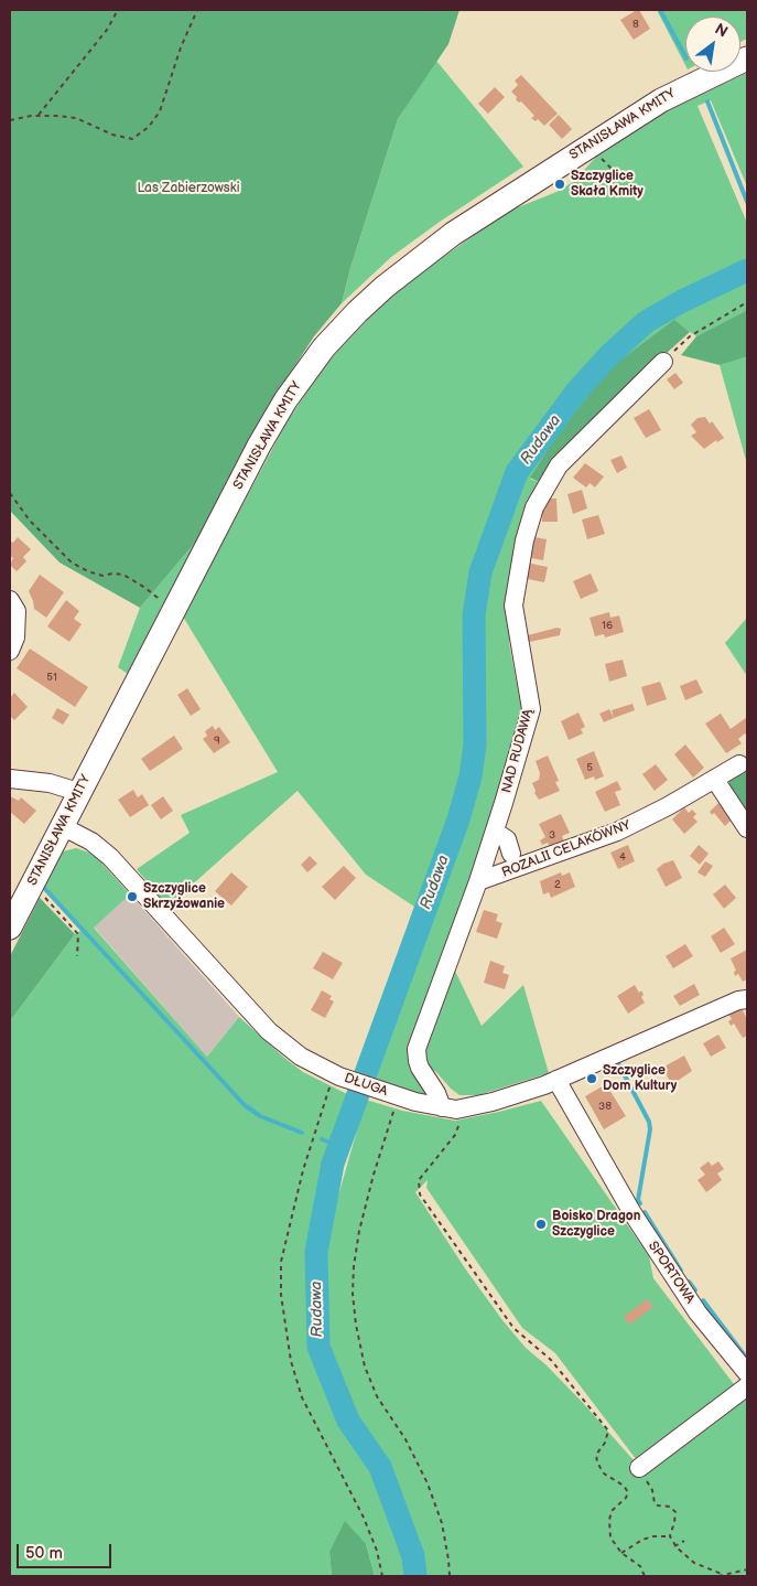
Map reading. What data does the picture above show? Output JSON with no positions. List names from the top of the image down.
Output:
{
  "streets": {
    "main road": ["STANISŁAWA KMITY"],
    "street": [
      "NAD RUDAWĄ",
      "ROZALII CELAKÓWNY",
      "DŁUGA",
      "SPORTOWA"
    ]
  },
  "crossings": [
    ["STANISŁAWA KMITY", "DŁUGA"],
    ["NAD RUDAWĄ", "ROZALII CELAKÓWNY"],
    ["NAD RUDAWĄ", "DŁUGA"],
    ["DŁUGA", "SPORTOWA"]
  ],
  "water": ["Rudawa"],
  "parks": ["Las Zabierzowski"],
  "places": [
    "Szczyglice Skała Kmity",
    "Szczyglice Skrzyżowanie",
    "Szczyglice Dom Kultury",
    "Boisko Dragon Szczyglice"
  ],
  "house_numbers": [
    "8",
    "16",
    "51",
    "9",
    "5",
    "3",
    "4",
    "2",
    "38"
  ],
  "scale_bar": "50 m",
  "north": "top right"
}
